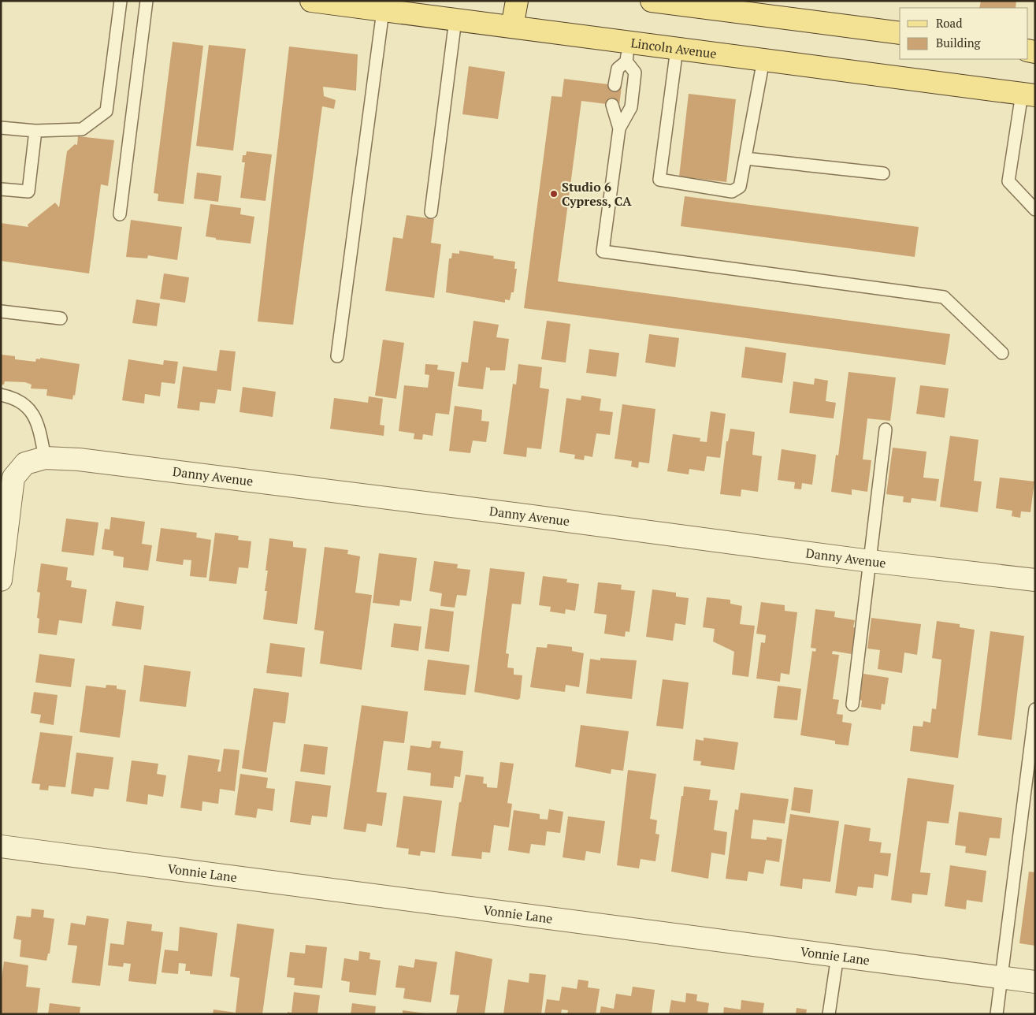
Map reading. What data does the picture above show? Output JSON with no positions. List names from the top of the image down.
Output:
{
  "streets": {
    "main road": ["Lincoln Avenue"],
    "street": ["Danny Avenue", "Vonnie Lane"]
  },
  "places": ["Studio 6 Cypress, CA"],
  "legend": ["Road", "Building"]
}
